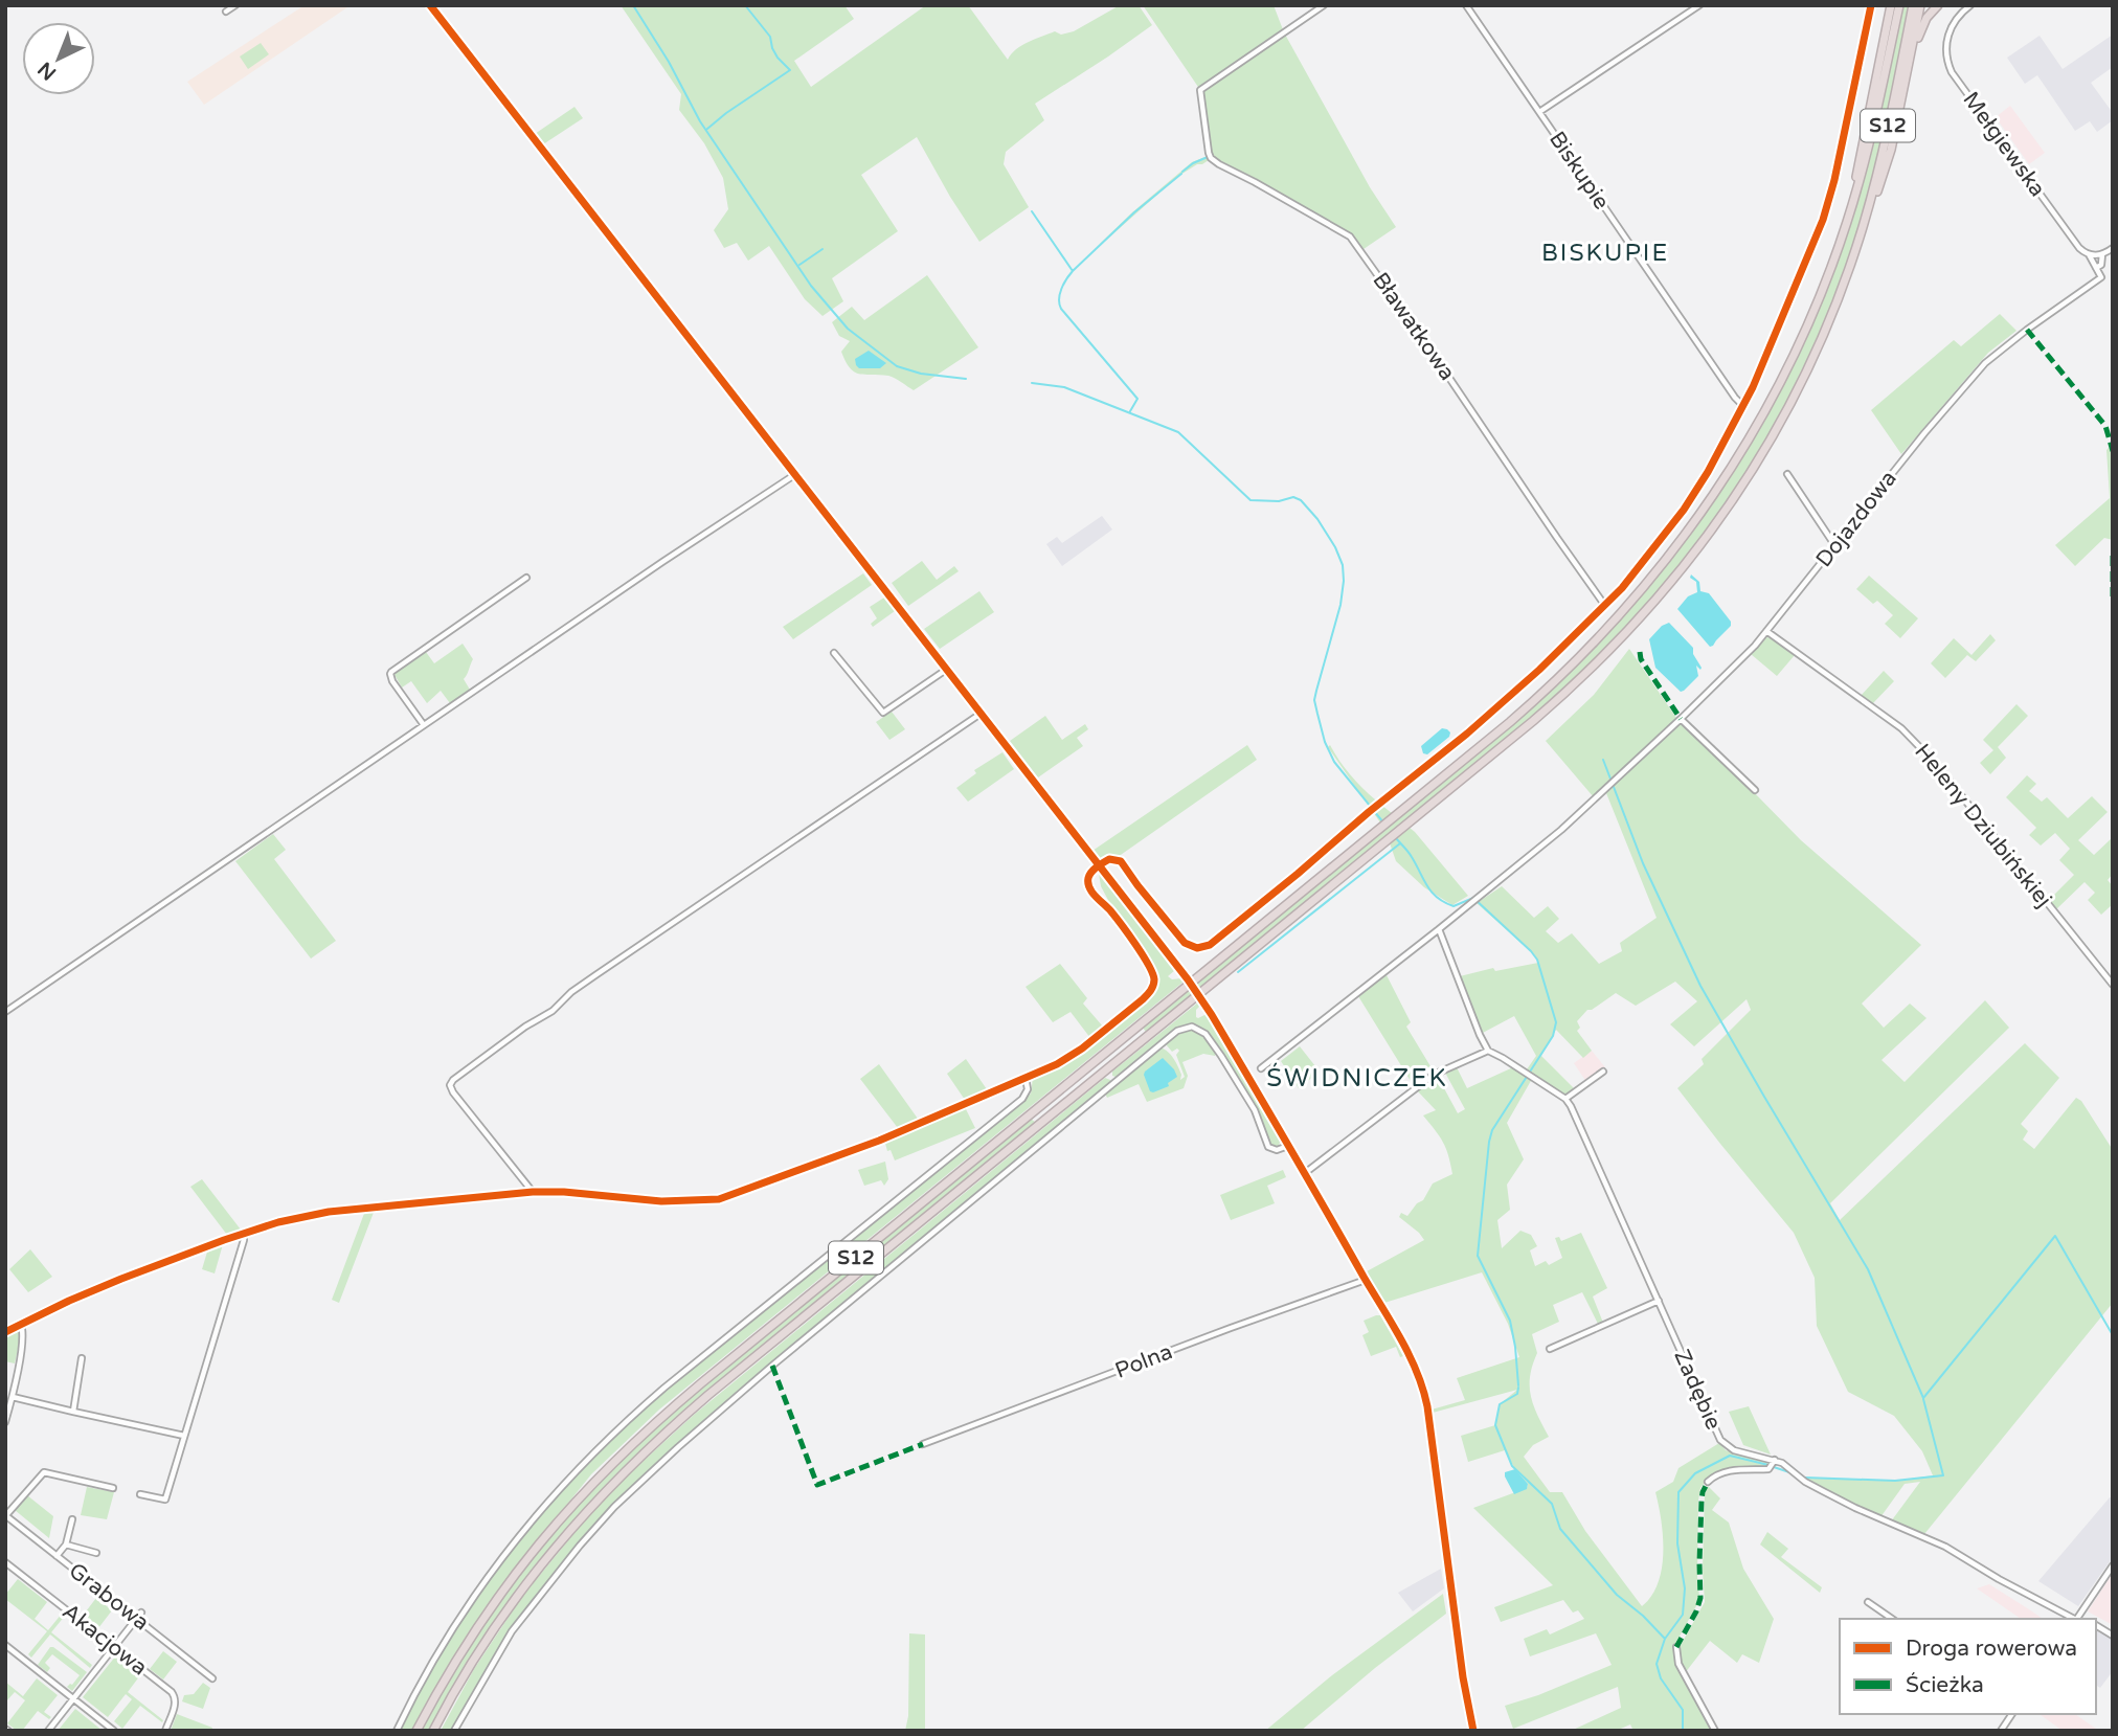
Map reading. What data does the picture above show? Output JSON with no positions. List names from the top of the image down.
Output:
{
  "streets": {
    "highway": ["S12"],
    "street": [
      "Mełgiewska",
      "Biskupie",
      "Bławatkowa",
      "Dojazdowa",
      "Heleny Dziubińskiej",
      "Polna",
      "Zadębie",
      "Grabowa",
      "Akacjowa"
    ]
  },
  "crossings": [
    ["Mełgiewska", "Dojazdowa"],
    ["Dojazdowa", "Heleny Dziubińskiej"]
  ],
  "districts": ["BISKUPIE", "ŚWIDNICZEK"],
  "legend": ["Droga rowerowa", "Ścieżka"],
  "north": "bottom left"
}
